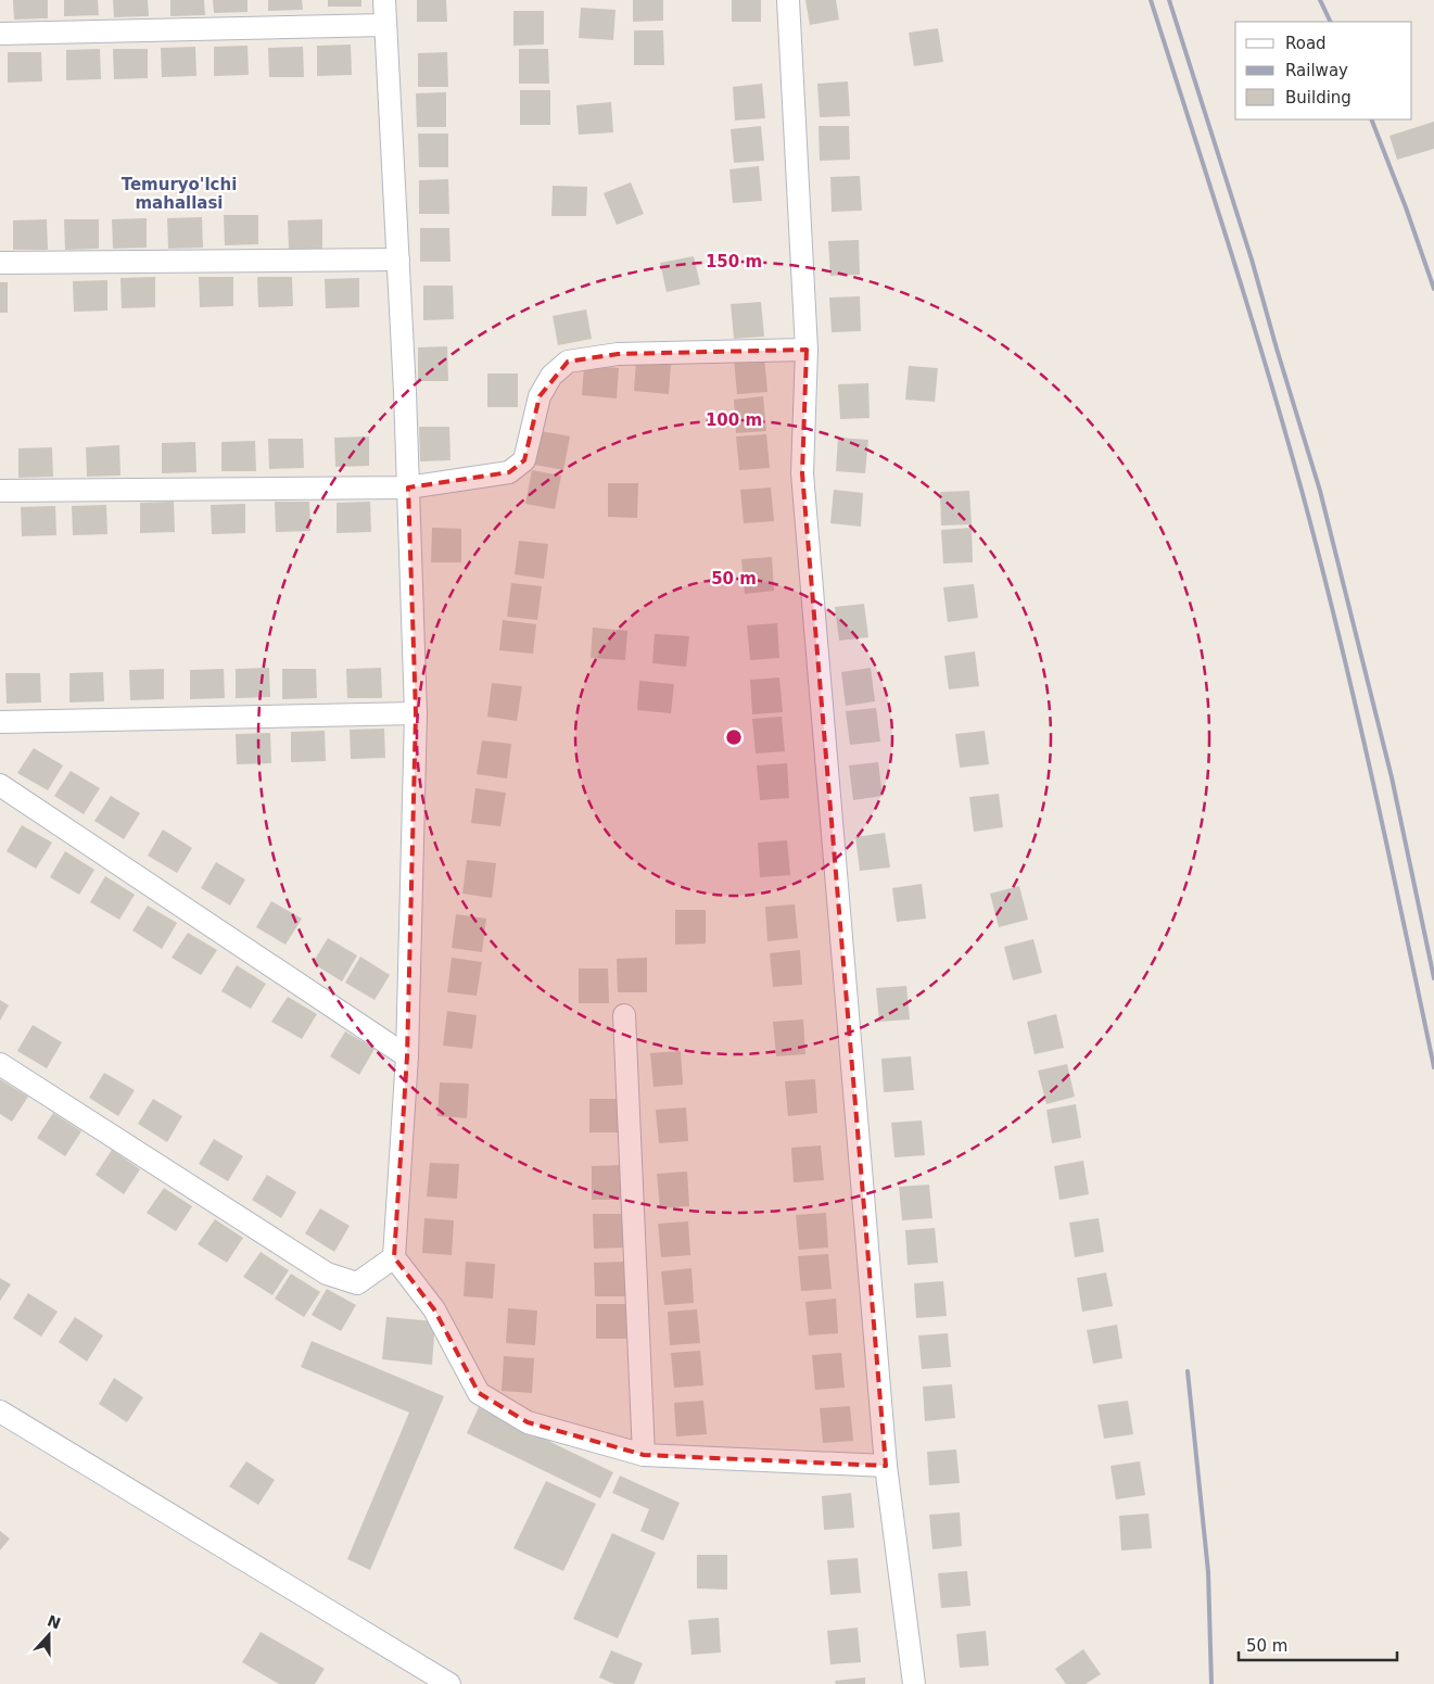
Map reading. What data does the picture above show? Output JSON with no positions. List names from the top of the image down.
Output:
{
  "districts": ["Temuryo'lchi mahallasi"],
  "legend": ["Road", "Railway", "Building"],
  "scale_bar": "50 m",
  "north": "top",
  "rings": ["150 m", "100 m", "50 m"]
}
